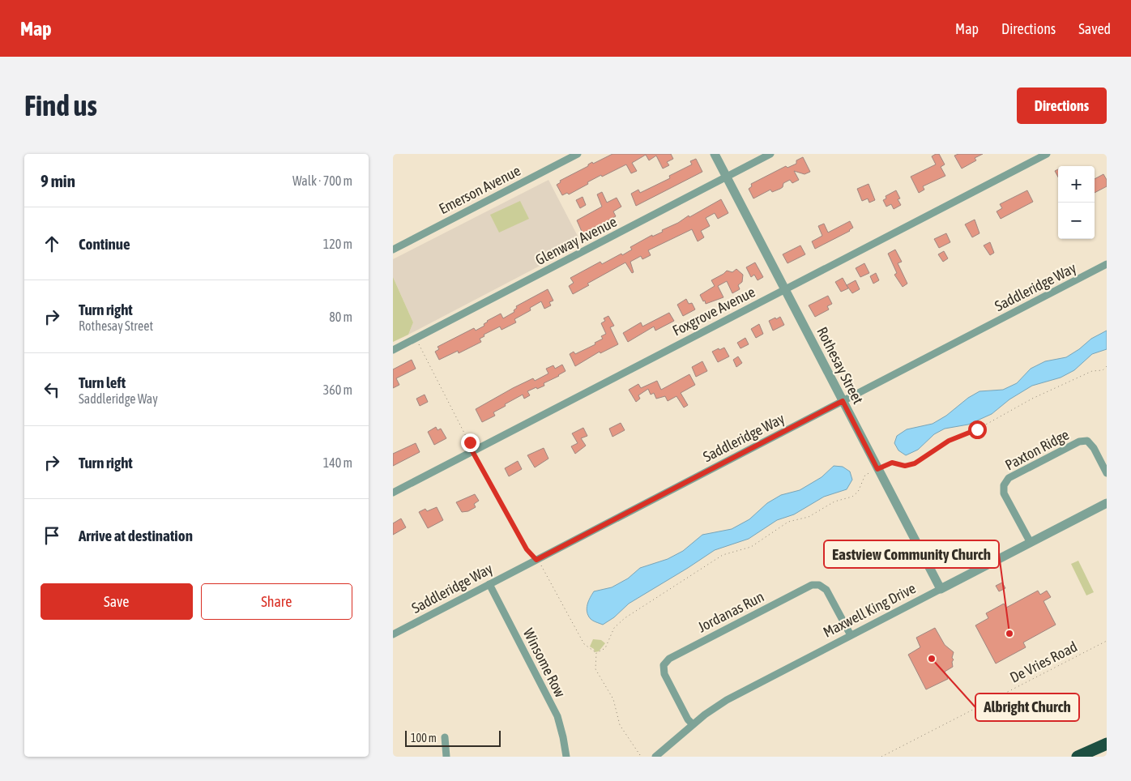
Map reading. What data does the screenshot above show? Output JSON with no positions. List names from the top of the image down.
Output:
{
  "streets": {
    "street": [
      "Emerson Avenue",
      "Glenway Avenue",
      "Saddleridge Way",
      "Foxgrove Avenue",
      "Rothesay Street",
      "Paxton Ridge",
      "Maxwell King Drive",
      "Jordanas Run",
      "Winsome Row"
    ],
    "path": ["De Vries Road"]
  },
  "crossings": [
    ["Glenway Avenue", "Rothesay Street"],
    ["Saddleridge Way", "Rothesay Street"],
    ["Saddleridge Way", "Winsome Row"],
    ["Foxgrove Avenue", "Rothesay Street"],
    ["Rothesay Street", "Maxwell King Drive"],
    ["Paxton Ridge", "Maxwell King Drive"],
    ["Maxwell King Drive", "Jordanas Run"]
  ],
  "places": ["Eastview Community Church", "Albright Church"],
  "scale_bar": "100 m",
  "page": {
    "header": "Map",
    "nav": ["Map", "Directions", "Saved"],
    "buttons": [
      "Directions",
      ["Save", "Share"]
    ],
    "title": "Find us",
    "heading": ["9 min", "Walk · 700 m"],
    "map_buttons": ["+", "−"],
    "list": [
      ["Continue", "120 m"],
      ["Turn right", "Rothesay Street", "80 m"],
      ["Turn left", "Saddleridge Way", "360 m"],
      ["Turn right", "140 m"],
      "Arrive at destination"
    ],
    "scale": "100 m"
  }
}
